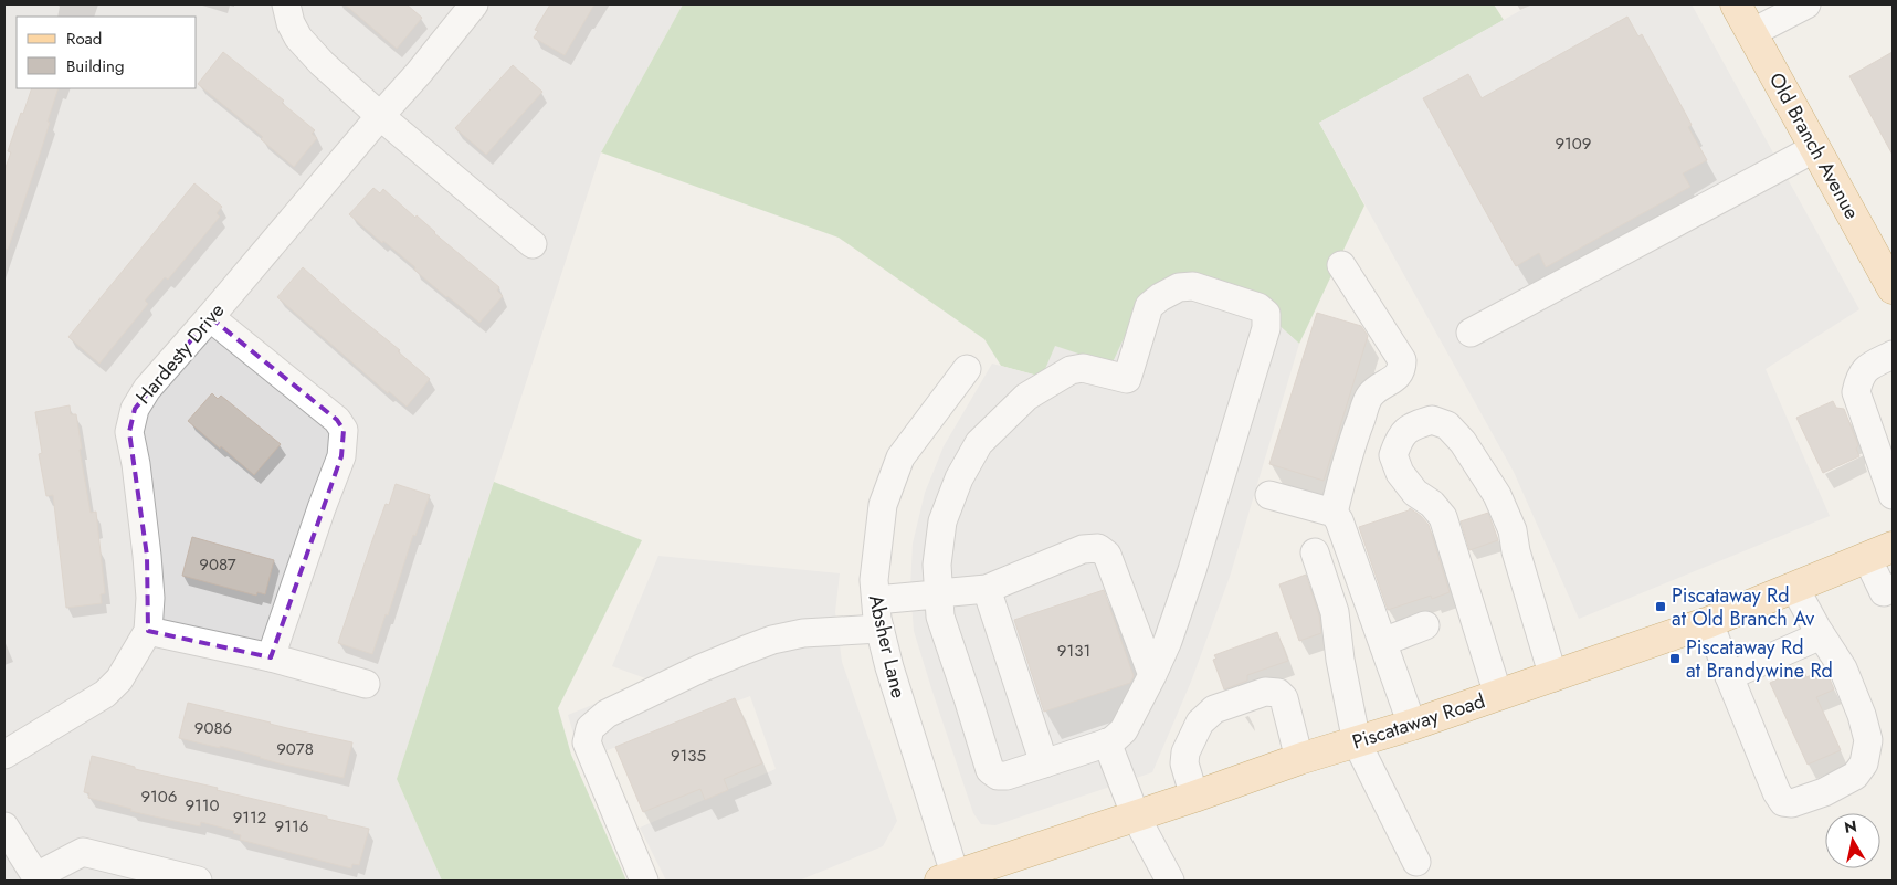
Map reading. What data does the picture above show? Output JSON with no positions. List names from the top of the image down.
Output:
{
  "streets": {
    "main road": ["Old Branch Avenue", "Piscataway Road"],
    "street": ["Hardesty Drive", "Absher Lane"]
  },
  "crossings": [
    ["Absher Lane", "Piscataway Road"]
  ],
  "places": {
    "transit": ["Piscataway Rd at Old Branch Av", "Piscataway Rd at Brandywine Rd"]
  },
  "house_numbers": [
    "9109",
    "9087",
    "9131",
    "9086",
    "9078",
    "9135",
    "9106",
    "9110",
    "9112",
    "9116"
  ],
  "legend": ["Road", "Building"],
  "north": "top"
}
